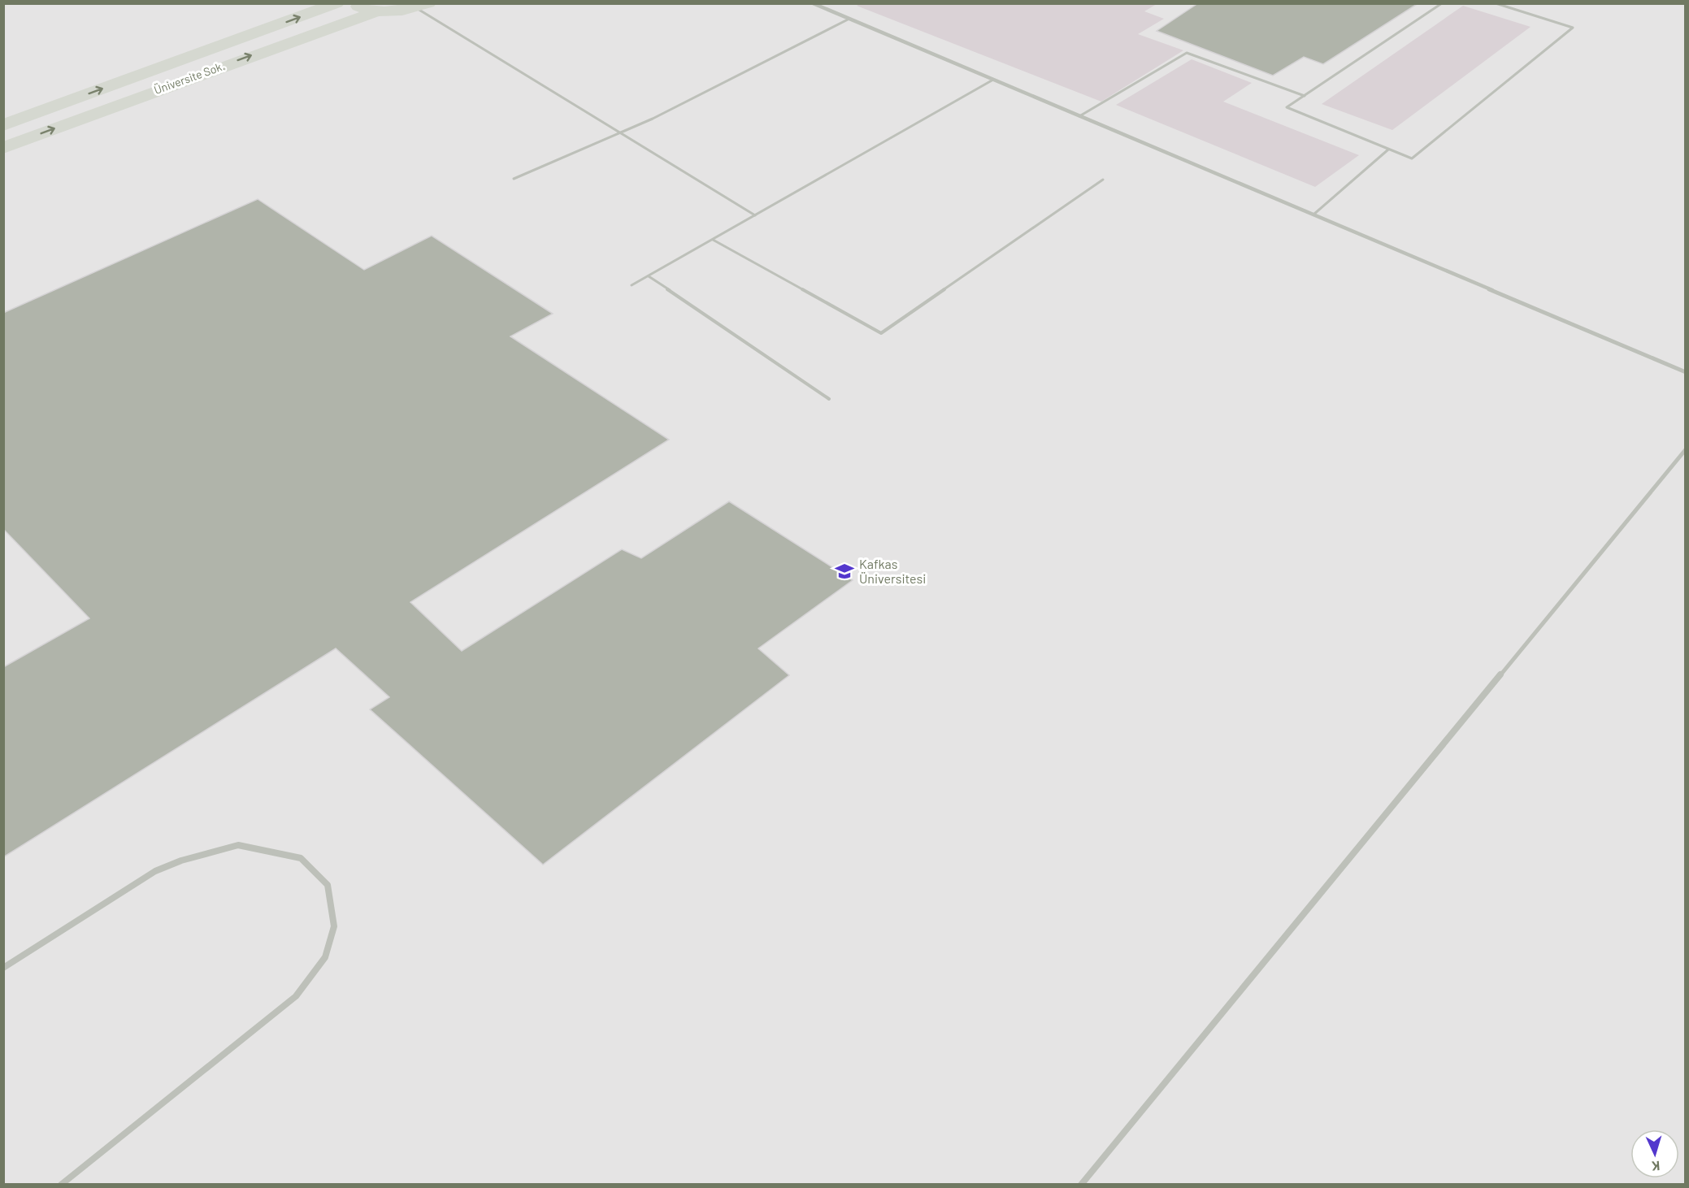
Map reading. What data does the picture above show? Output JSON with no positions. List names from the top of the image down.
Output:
{
  "streets": {
    "street": ["Üniversite Sok."]
  },
  "one_way": ["Üniversite Sok."],
  "places": {
    "school or university": ["Kafkas Üniversitesi"]
  },
  "north": "bottom"
}
